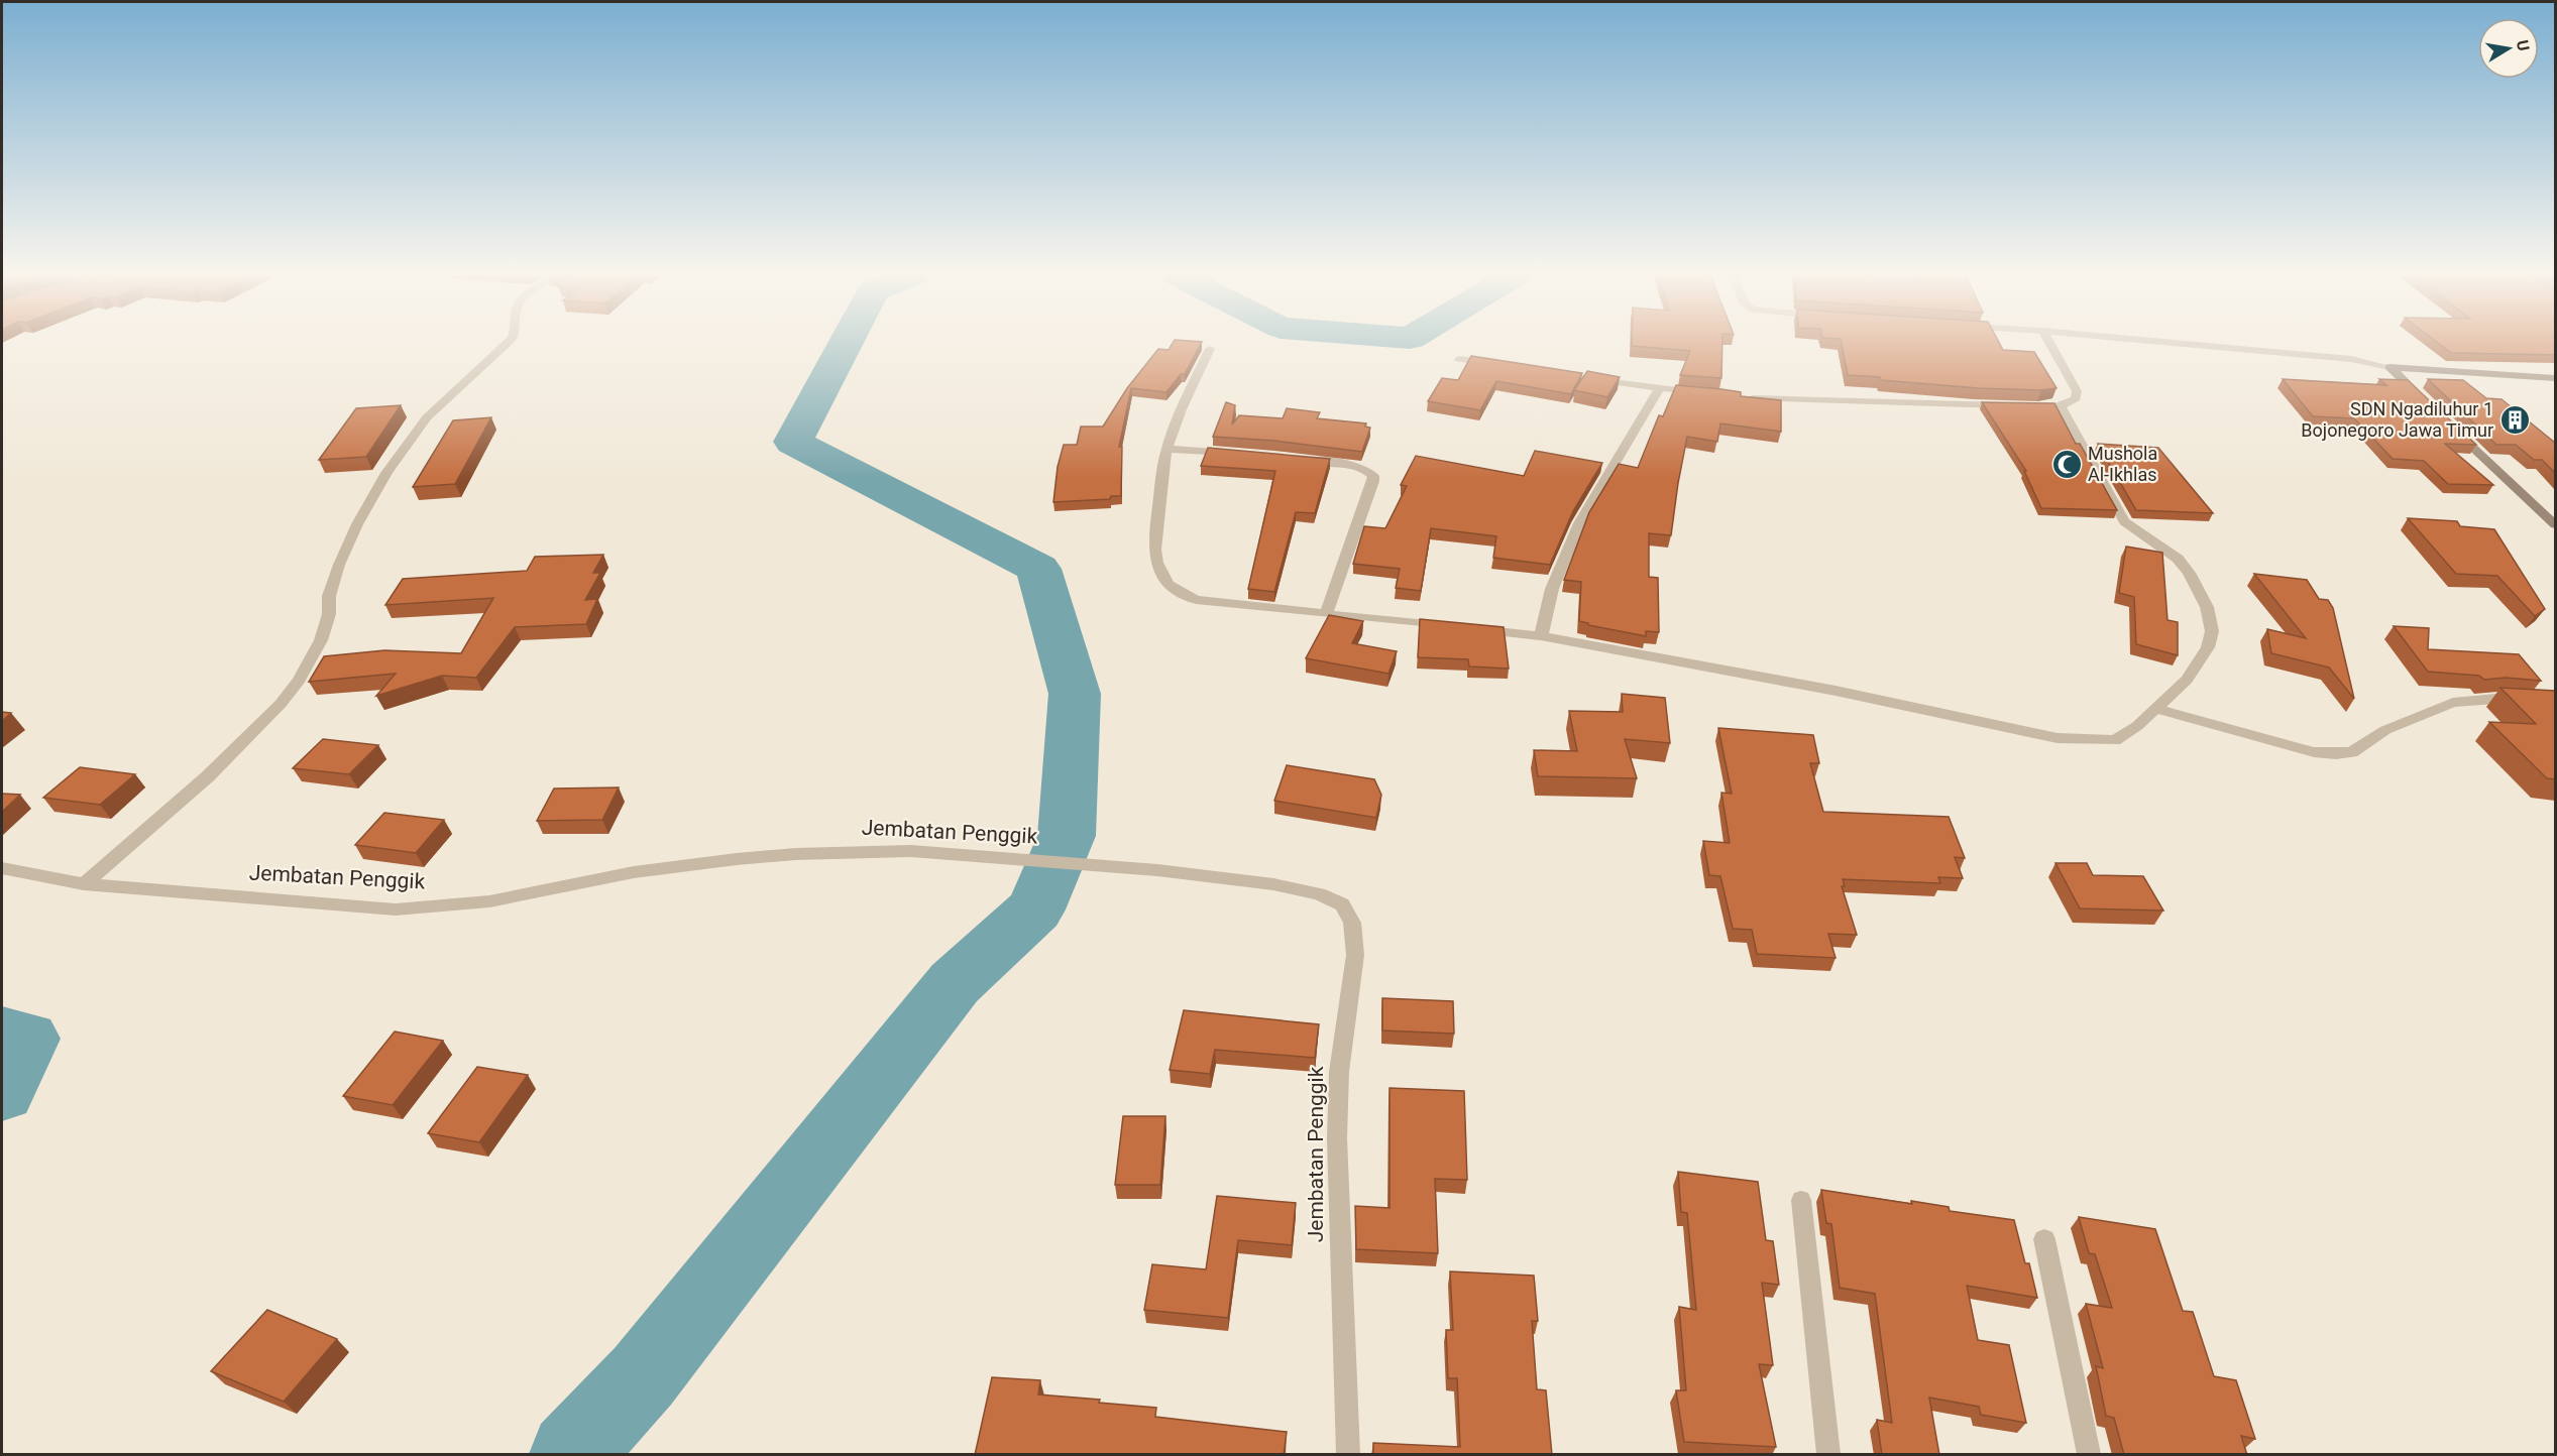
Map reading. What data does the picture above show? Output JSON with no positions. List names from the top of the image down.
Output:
{
  "streets": {
    "street": ["Jembatan Penggik"]
  },
  "places": {
    "building": ["SDN Ngadiluhur 1 Bojonegoro Jawa Timur"],
    "mosque": ["Mushola Al-Ikhlas"]
  },
  "north": "right"
}
